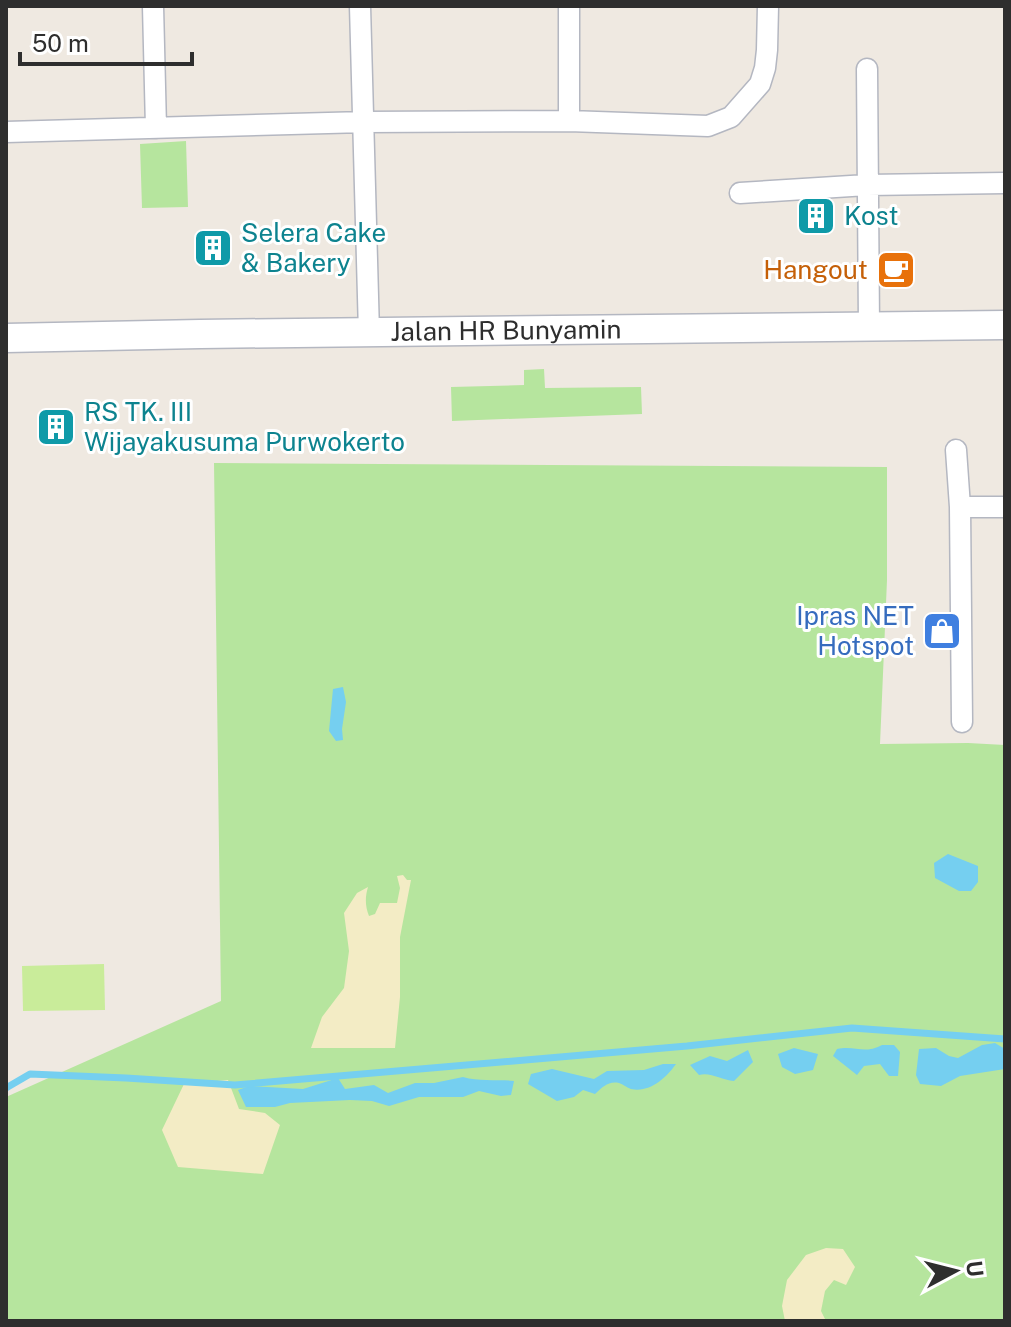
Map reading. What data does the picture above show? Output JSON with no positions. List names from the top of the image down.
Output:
{
  "streets": {
    "main road": ["Jalan HR Bunyamin"]
  },
  "places": {
    "building": ["Kost", "Selera Cake & Bakery", "RS TK. III Wijayakusuma Purwokerto"],
    "cafe": ["Hangout"],
    "shop": ["Ipras NET Hotspot"]
  },
  "scale_bar": "50 m",
  "north": "right"
}
